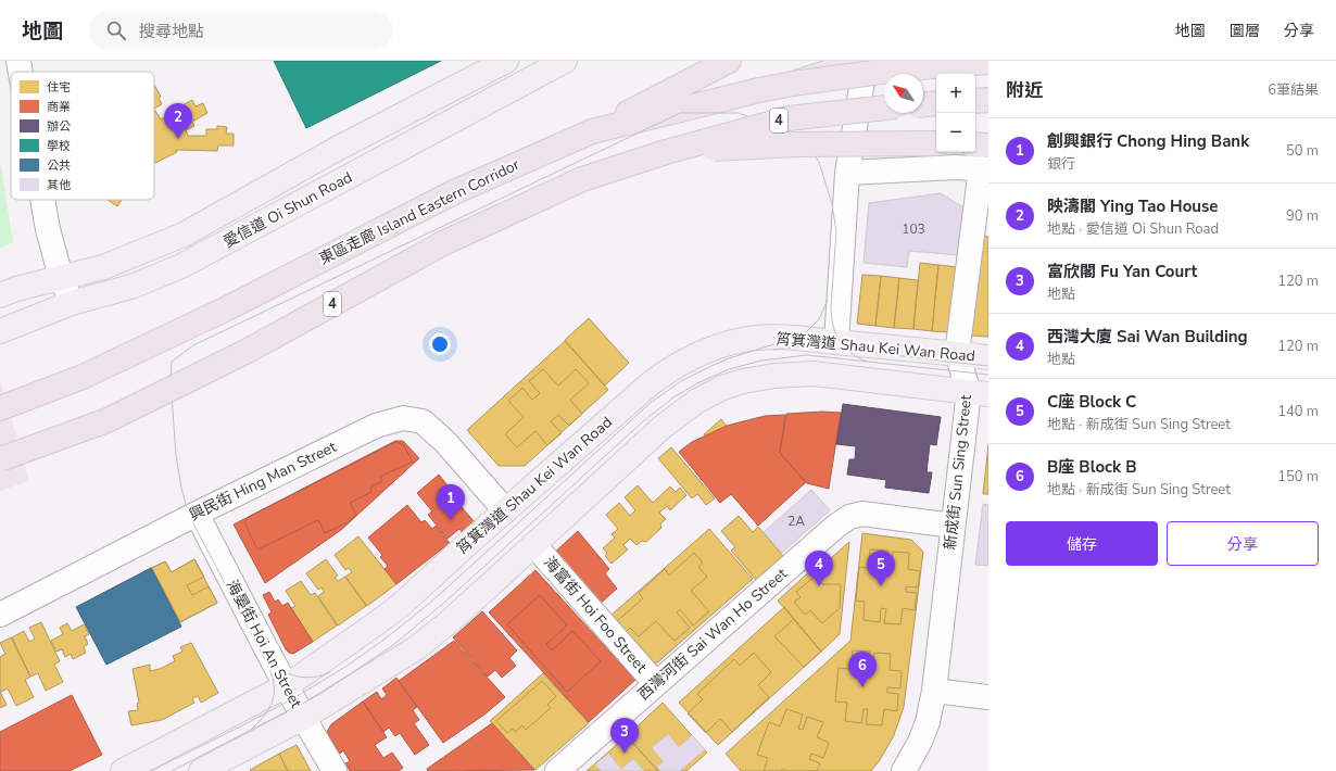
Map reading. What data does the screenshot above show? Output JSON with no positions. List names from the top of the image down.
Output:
{
  "streets": {
    "highway": ["4", "東區走廊 Island Eastern Corridor"],
    "main road": ["愛信道 Oi Shun Road", "筲箕灣道 Shau Kei Wan Road"],
    "street": [
      "新成街 Sun Sing Street",
      "興民街 Hing Man Street",
      "海富街 Hoi Foo Street",
      "西灣河街 Sai Wan Ho Street",
      "海晏街 Hoi An Street"
    ]
  },
  "crossings": [
    ["筲箕灣道 Shau Kei Wan Road", "新成街 Sun Sing Street"],
    ["筲箕灣道 Shau Kei Wan Road", "興民街 Hing Man Street"],
    ["筲箕灣道 Shau Kei Wan Road", "海富街 Hoi Foo Street"],
    ["筲箕灣道 Shau Kei Wan Road", "海晏街 Hoi An Street"],
    ["新成街 Sun Sing Street", "西灣河街 Sai Wan Ho Street"],
    ["興民街 Hing Man Street", "海晏街 Hoi An Street"],
    ["海富街 Hoi Foo Street", "西灣河街 Sai Wan Ho Street"]
  ],
  "house_numbers": ["103", "2A"],
  "legend": [
    "住宅",
    "商業",
    "辦公",
    "學校",
    "公共",
    "其他"
  ],
  "north": "top left",
  "page": {
    "header": "地圖",
    "search": "搜尋地點",
    "nav": ["地圖", "圖層", "分享"],
    "heading": ["附近", "6筆結果"],
    "map_buttons": ["+", "−"],
    "pins": [
      "2",
      "1",
      "4",
      "5",
      "6",
      "3"
    ],
    "list": [
      {
        "mark": "1",
        "name": "創興銀行 Chong Hing Bank",
        "note": "銀行",
        "value": "50 m"
      },
      {
        "mark": "2",
        "name": "映濤閣 Ying Tao House",
        "note": "地點 · 愛信道 Oi Shun Road",
        "value": "90 m"
      },
      {
        "mark": "3",
        "name": "富欣閣 Fu Yan Court",
        "note": "地點",
        "value": "120 m"
      },
      {
        "mark": "4",
        "name": "西灣大廈 Sai Wan Building",
        "note": "地點",
        "value": "120 m"
      },
      {
        "mark": "5",
        "name": "C座 Block C",
        "note": "地點 · 新成街 Sun Sing Street",
        "value": "140 m"
      },
      {
        "mark": "6",
        "name": "B座 Block B",
        "note": "地點 · 新成街 Sun Sing Street",
        "value": "150 m"
      }
    ],
    "buttons": ["儲存", "分享"]
  }
}
